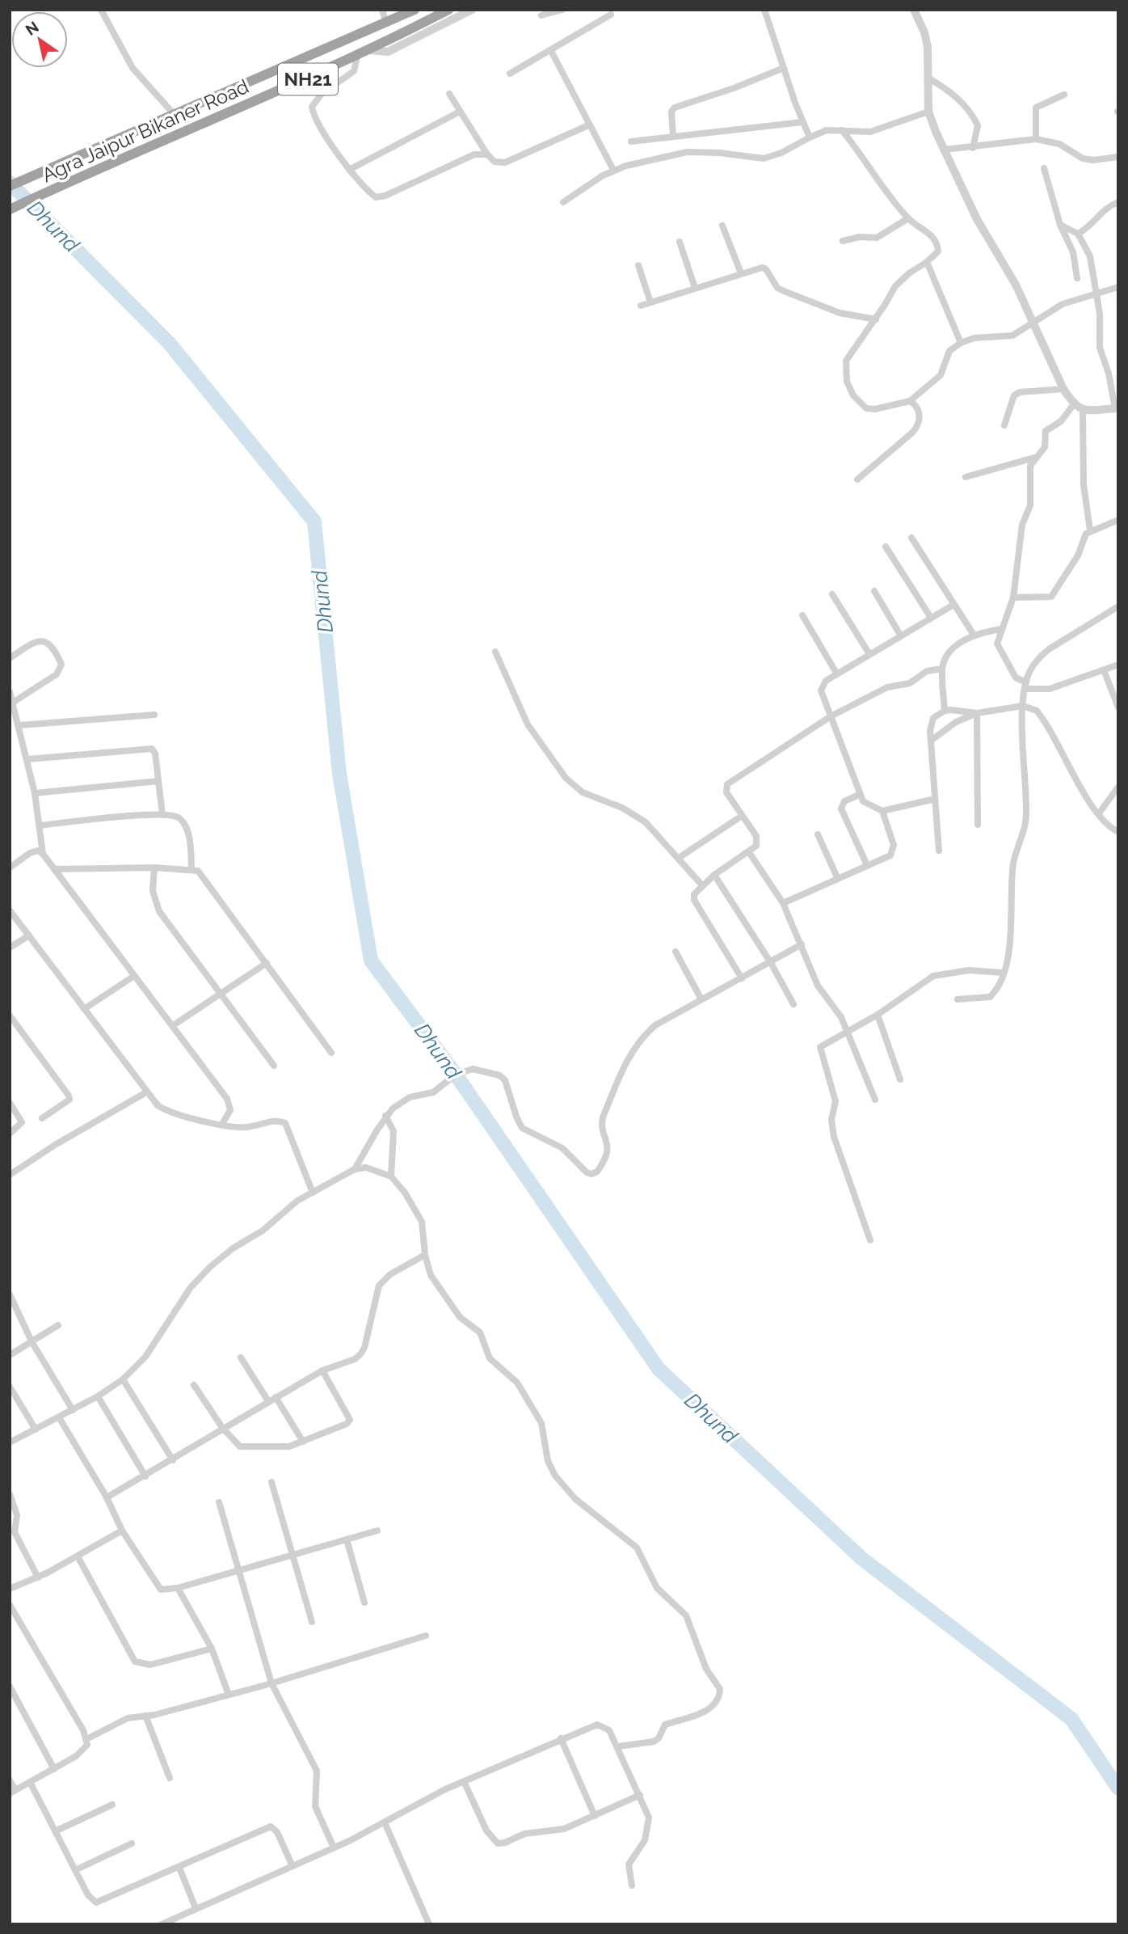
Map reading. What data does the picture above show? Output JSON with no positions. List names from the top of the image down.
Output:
{
  "streets": {
    "highway": ["NH21", "Agra Jaipur Bikaner Road"]
  },
  "water": ["Dhund"],
  "north": "top left"
}
